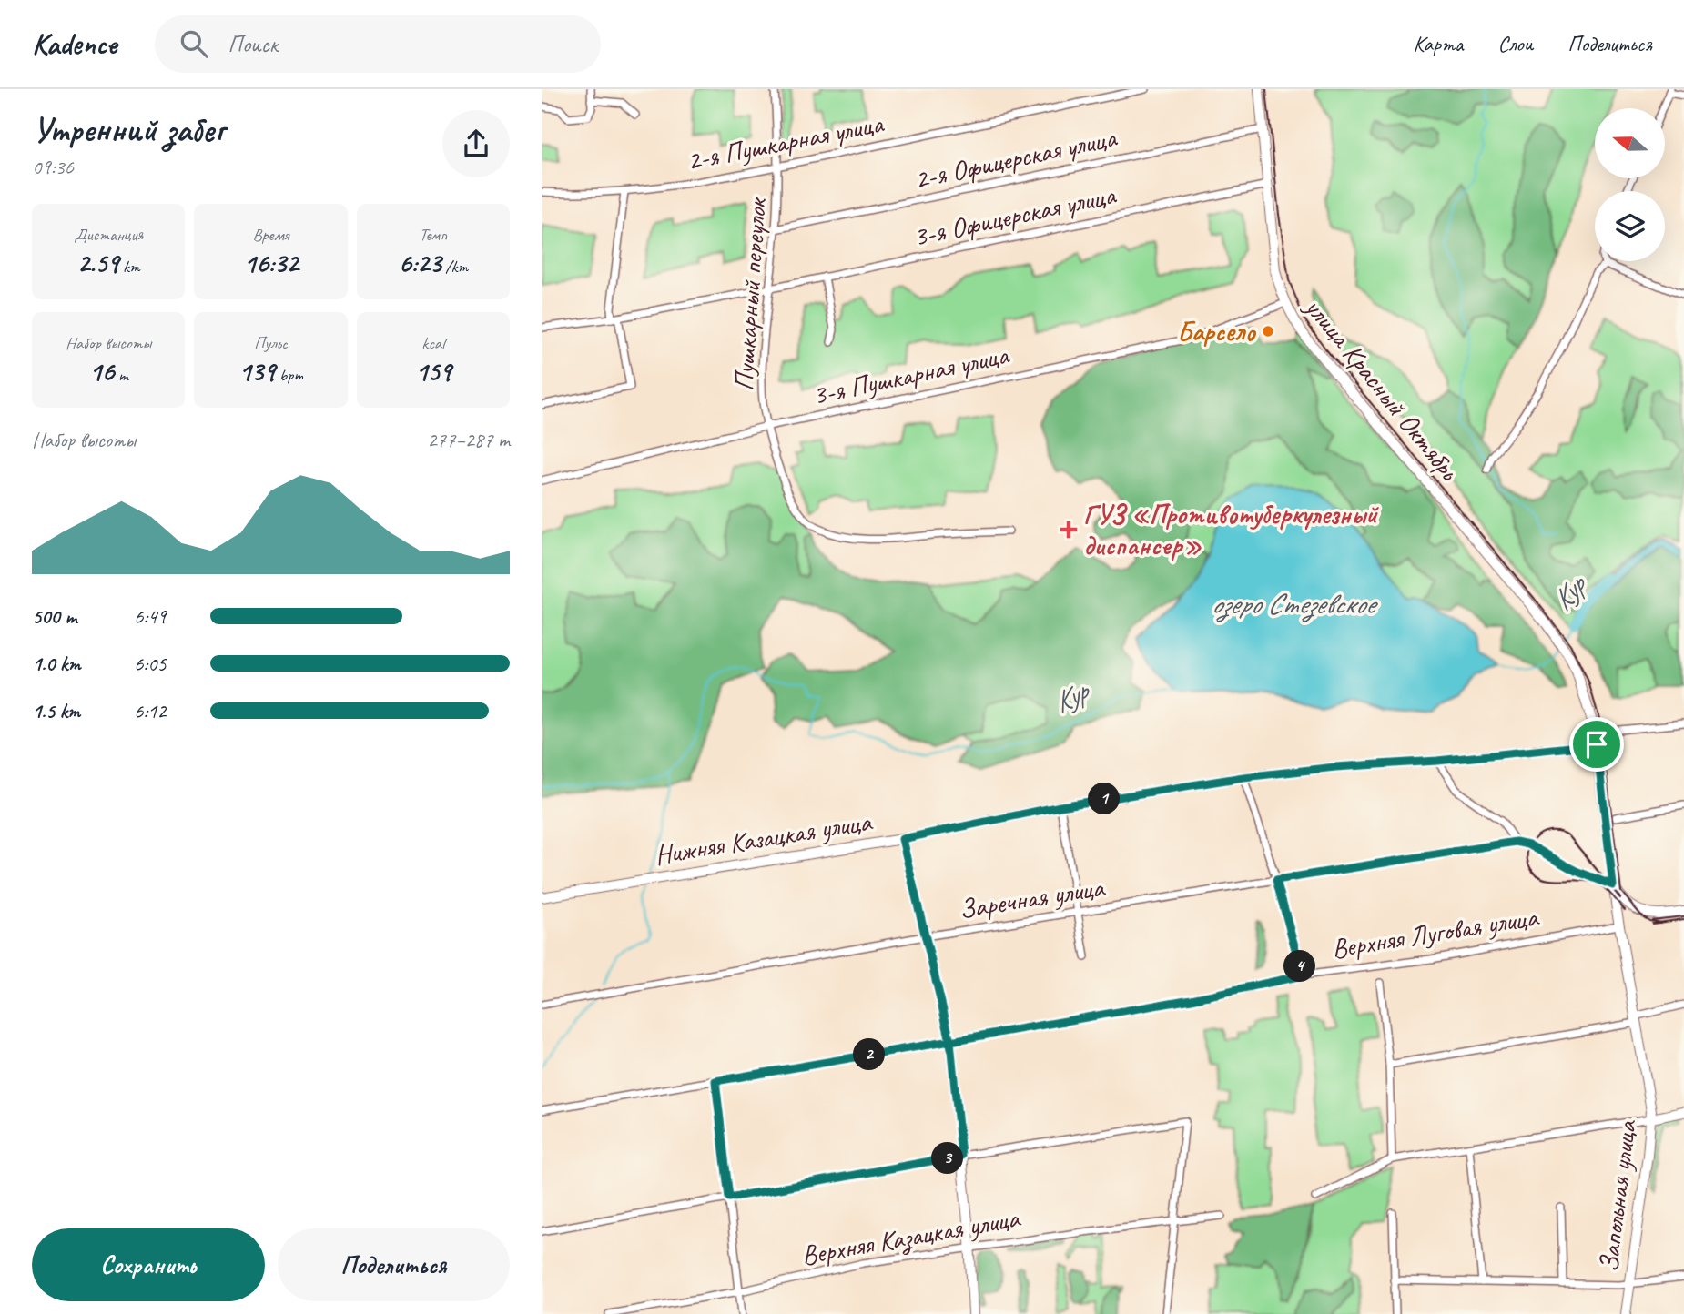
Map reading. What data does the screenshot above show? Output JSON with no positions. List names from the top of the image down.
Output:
{
  "streets": {
    "street": [
      "2-я Пушкарная улица",
      "2-я Офицерская улица",
      "3-я Офицерская улица",
      "Пушкарный переулок",
      "3-я Пушкарная улица",
      "улица Красный Октябрь",
      "Нижняя Казацкая улица",
      "Заречная улица",
      "Верхняя Луговая улица",
      "Запольная улица",
      "Верхняя Казацкая улица"
    ]
  },
  "crossings": [
    ["2-я Пушкарная улица", "Пушкарный переулок"],
    ["2-я Офицерская улица", "Пушкарный переулок"],
    ["2-я Офицерская улица", "улица Красный Октябрь"],
    ["3-я Офицерская улица", "Пушкарный переулок"],
    ["3-я Офицерская улица", "улица Красный Октябрь"],
    ["Пушкарный переулок", "3-я Пушкарная улица"],
    ["3-я Пушкарная улица", "улица Красный Октябрь"],
    ["улица Красный Октябрь", "Запольная улица"],
    ["Нижняя Казацкая улица", "Запольная улица"],
    ["Заречная улица", "Запольная улица"],
    ["Верхняя Луговая улица", "Запольная улица"]
  ],
  "water": ["Кур", "озеро Стезевское"],
  "places": {
    "other": ["Барсело"],
    "health": ["ГУЗ «Противотуберкулезный диспансер»"]
  },
  "north": "left",
  "page": {
    "header": "Kadence",
    "search": "Поиск",
    "nav": ["Карта", "Слои", "Поделиться"],
    "heading": ["Утренний забег", "09:36"],
    "stats": [
      ["Дистанция", "2.59 km"],
      ["Время", "16:32"],
      ["Темп", "6:23 /km"],
      ["Набор высоты", "16 m"],
      ["Пульс", "139 bpm"],
      ["kcal", "159"]
    ],
    "chart": ["Набор высоты", "277–287 m"],
    "list": [
      {
        "name": "500 m",
        "note": "6:49"
      },
      {
        "name": "1.0 km",
        "note": "6:05"
      },
      {
        "name": "1.5 km",
        "note": "6:12"
      }
    ],
    "pins": [
      "1",
      "4",
      "2",
      "3"
    ],
    "buttons": ["Сохранить", "Поделиться"]
  }
}
